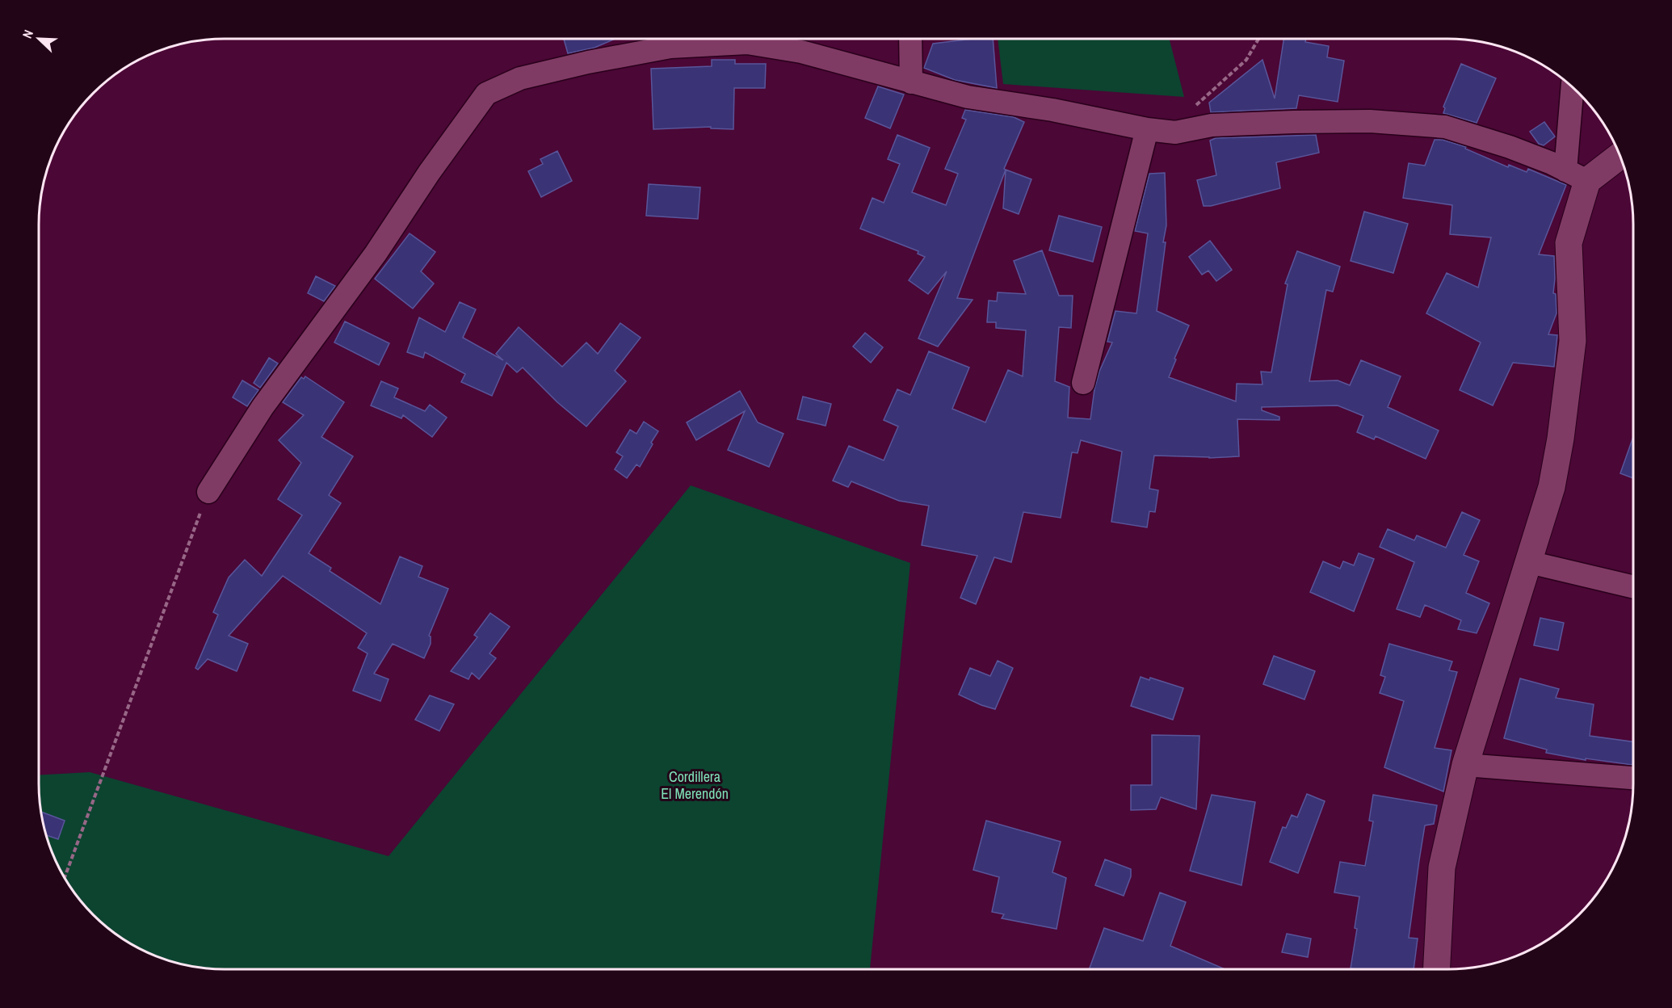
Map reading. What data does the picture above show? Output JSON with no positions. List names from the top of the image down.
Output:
{
  "parks": ["Cordillera El Merendón"],
  "north": "top left"
}
